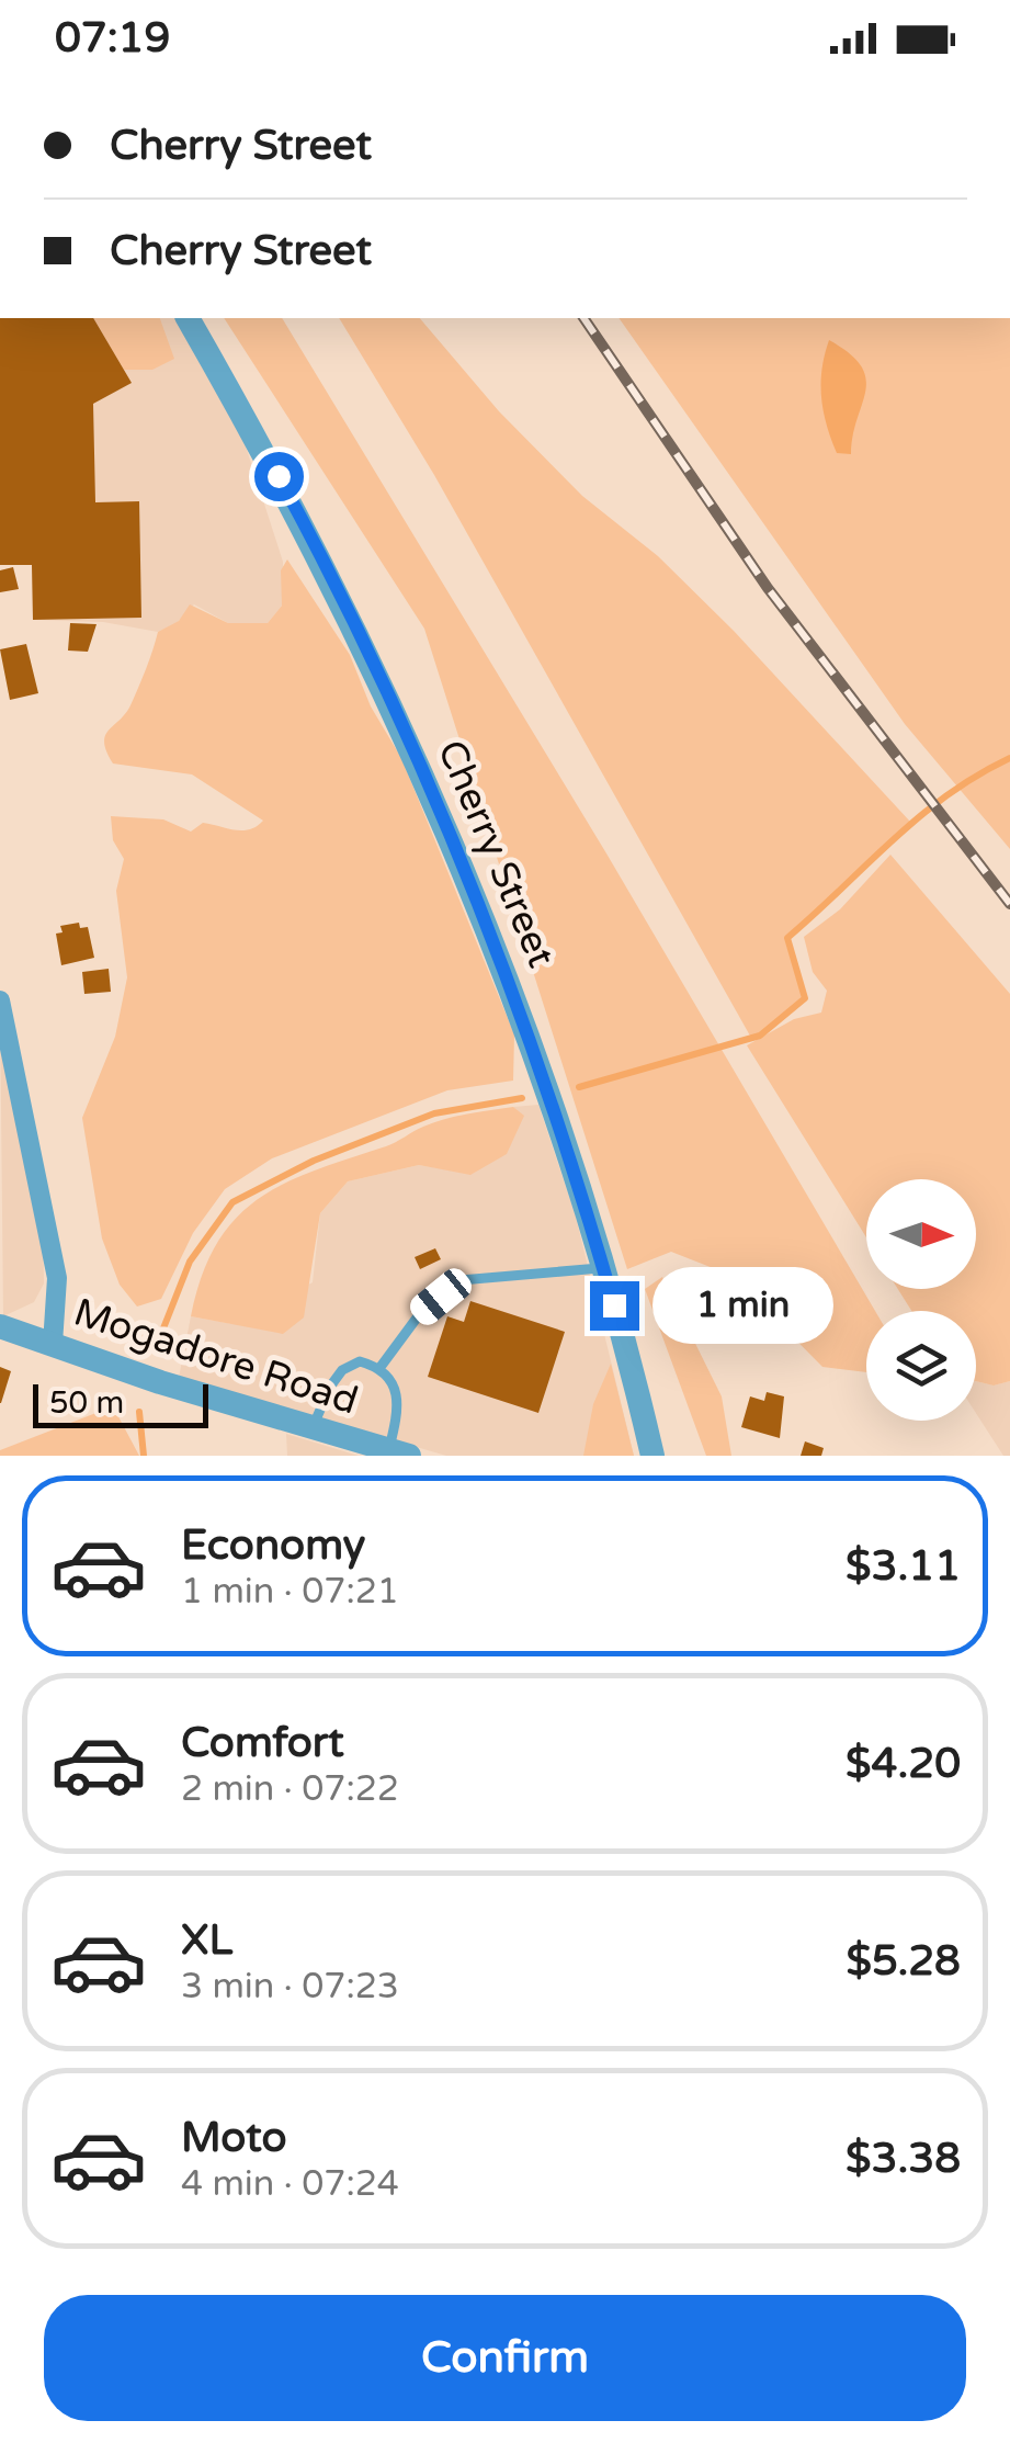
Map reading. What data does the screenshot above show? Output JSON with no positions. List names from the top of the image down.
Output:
{
  "streets": {
    "street": ["Cherry Street", "Mogadore Road"]
  },
  "scale_bar": "50 m",
  "north": "right",
  "page": {
    "status": "07:19",
    "banner": ["Cherry Street", "Cherry Street"],
    "bubble": "1 min",
    "scale": "50 m",
    "list": [
      {
        "name": "Economy",
        "note": "1 min · 07:21",
        "value": "$3.11"
      },
      {
        "name": "Comfort",
        "note": "2 min · 07:22",
        "value": "$4.20"
      },
      {
        "name": "XL",
        "note": "3 min · 07:23",
        "value": "$5.28"
      },
      {
        "name": "Moto",
        "note": "4 min · 07:24",
        "value": "$3.38"
      }
    ],
    "buttons": "Confirm"
  }
}
